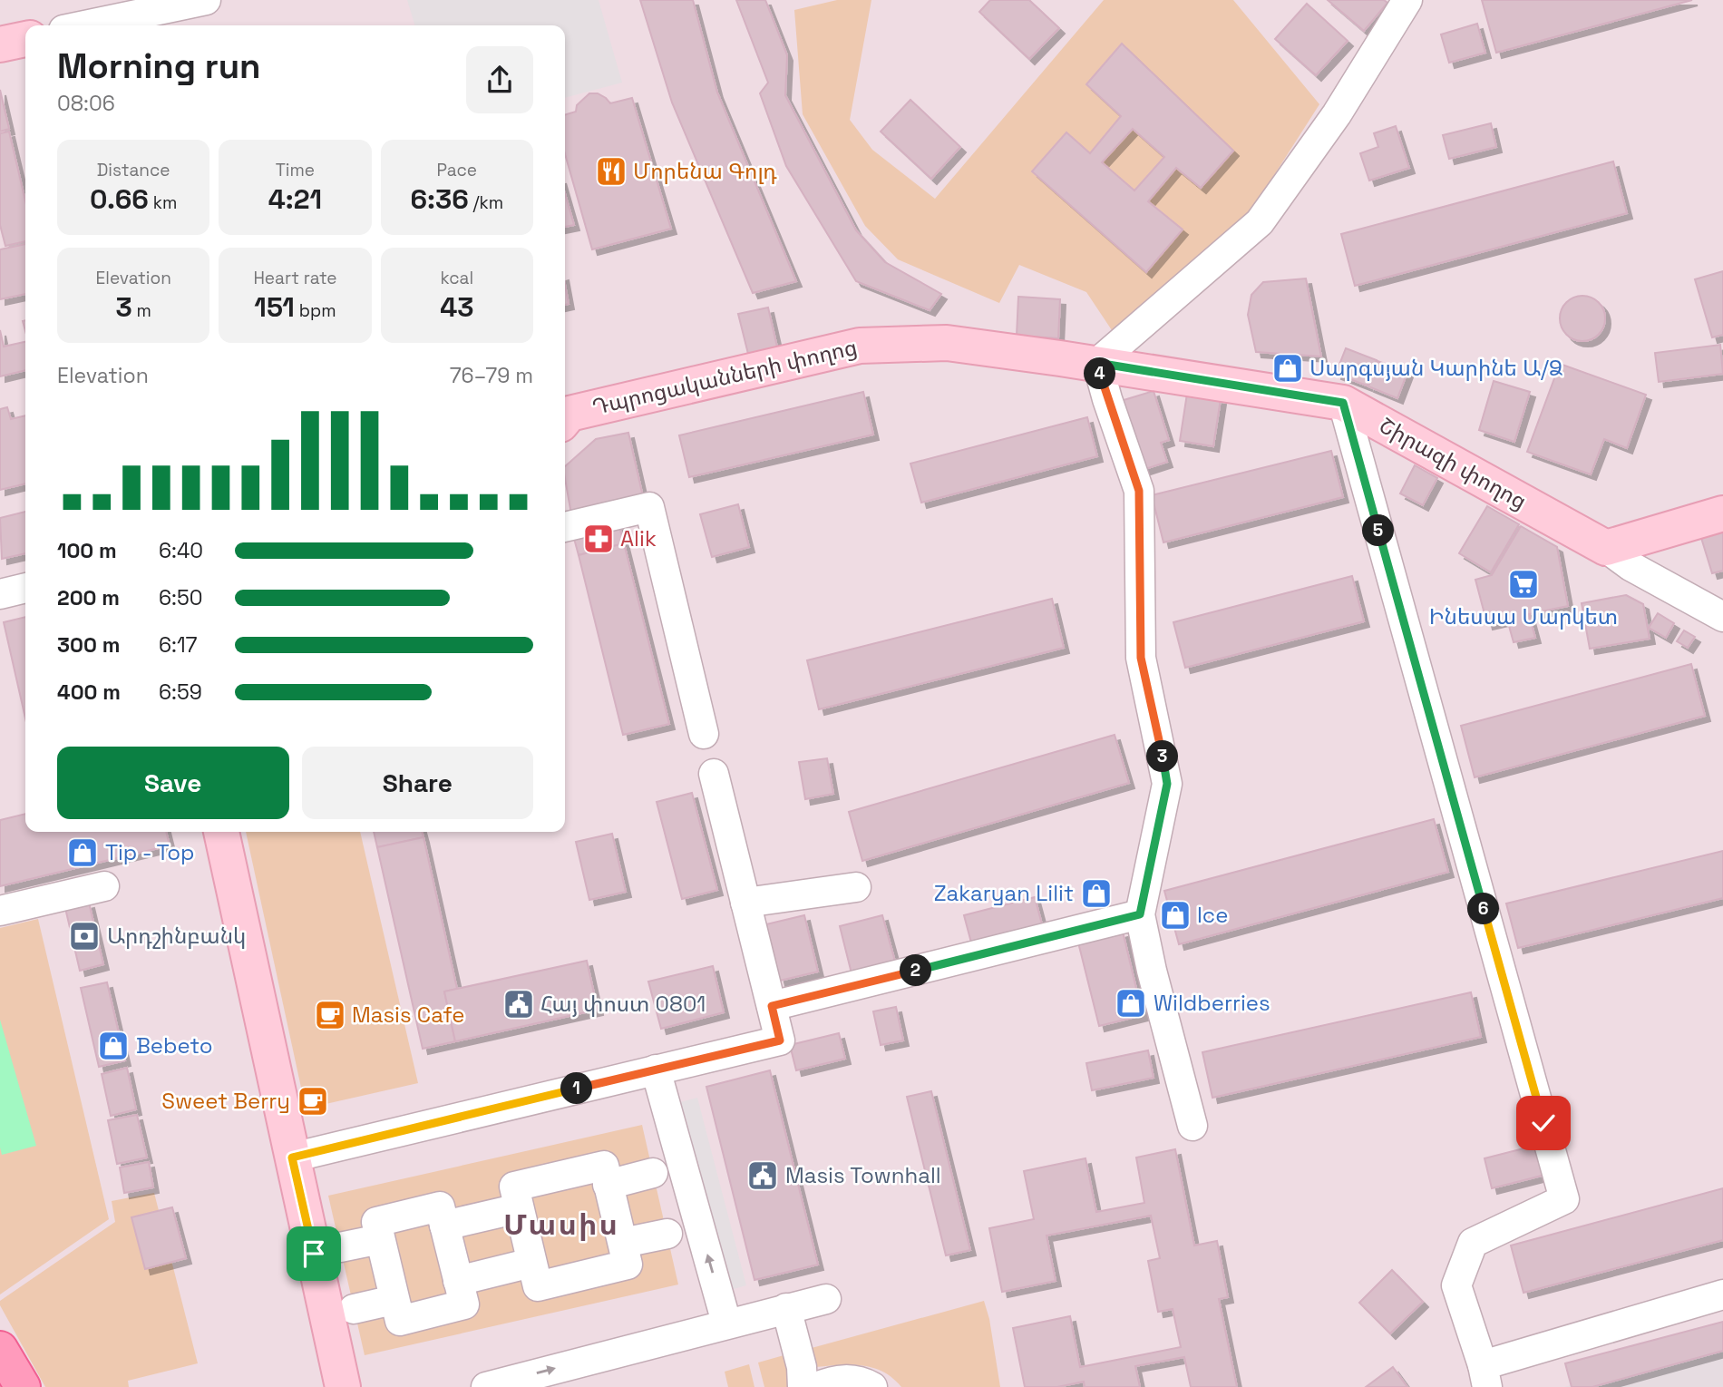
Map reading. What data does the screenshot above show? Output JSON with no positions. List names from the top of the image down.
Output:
{
  "streets": {
    "street": ["Դպրոցականների փողոց", "Շիրազի փողոց"]
  },
  "crossings": [
    ["Դպրոցականների փողոց", "Շիրազի փողոց"]
  ],
  "districts": ["Մասիս"],
  "places": {
    "restaurant": ["Մորենա Գոլդ"],
    "shop": [
      "Սարգսյան Կարինե Ա/Ձ",
      "Tip - Top",
      "Zakaryan Lilit",
      "Ice",
      "Wildberries",
      "Bebeto"
    ],
    "pharmacy": ["Alik"],
    "supermarket": ["Ինեսսա Մարկետ"],
    "bank": ["Արդշինբանկ"],
    "public building": ["Հայ փոստ 0801", "Masis Townhall"],
    "cafe": ["Masis Cafe", "Sweet Berry"]
  },
  "page": {
    "heading": ["Morning run", "08:06"],
    "stats": [
      ["Distance", "0.66 km"],
      ["Time", "4:21"],
      ["Pace", "6:36 /km"],
      ["Elevation", "3 m"],
      ["Heart rate", "151 bpm"],
      ["kcal", "43"]
    ],
    "chart": ["Elevation", "76–79 m"],
    "pins": [
      "4",
      "5",
      "3",
      "6",
      "2",
      "1"
    ],
    "list": [
      {
        "name": "100 m",
        "note": "6:40"
      },
      {
        "name": "200 m",
        "note": "6:50"
      },
      {
        "name": "300 m",
        "note": "6:17"
      },
      {
        "name": "400 m",
        "note": "6:59"
      }
    ],
    "buttons": ["Save", "Share"]
  }
}
